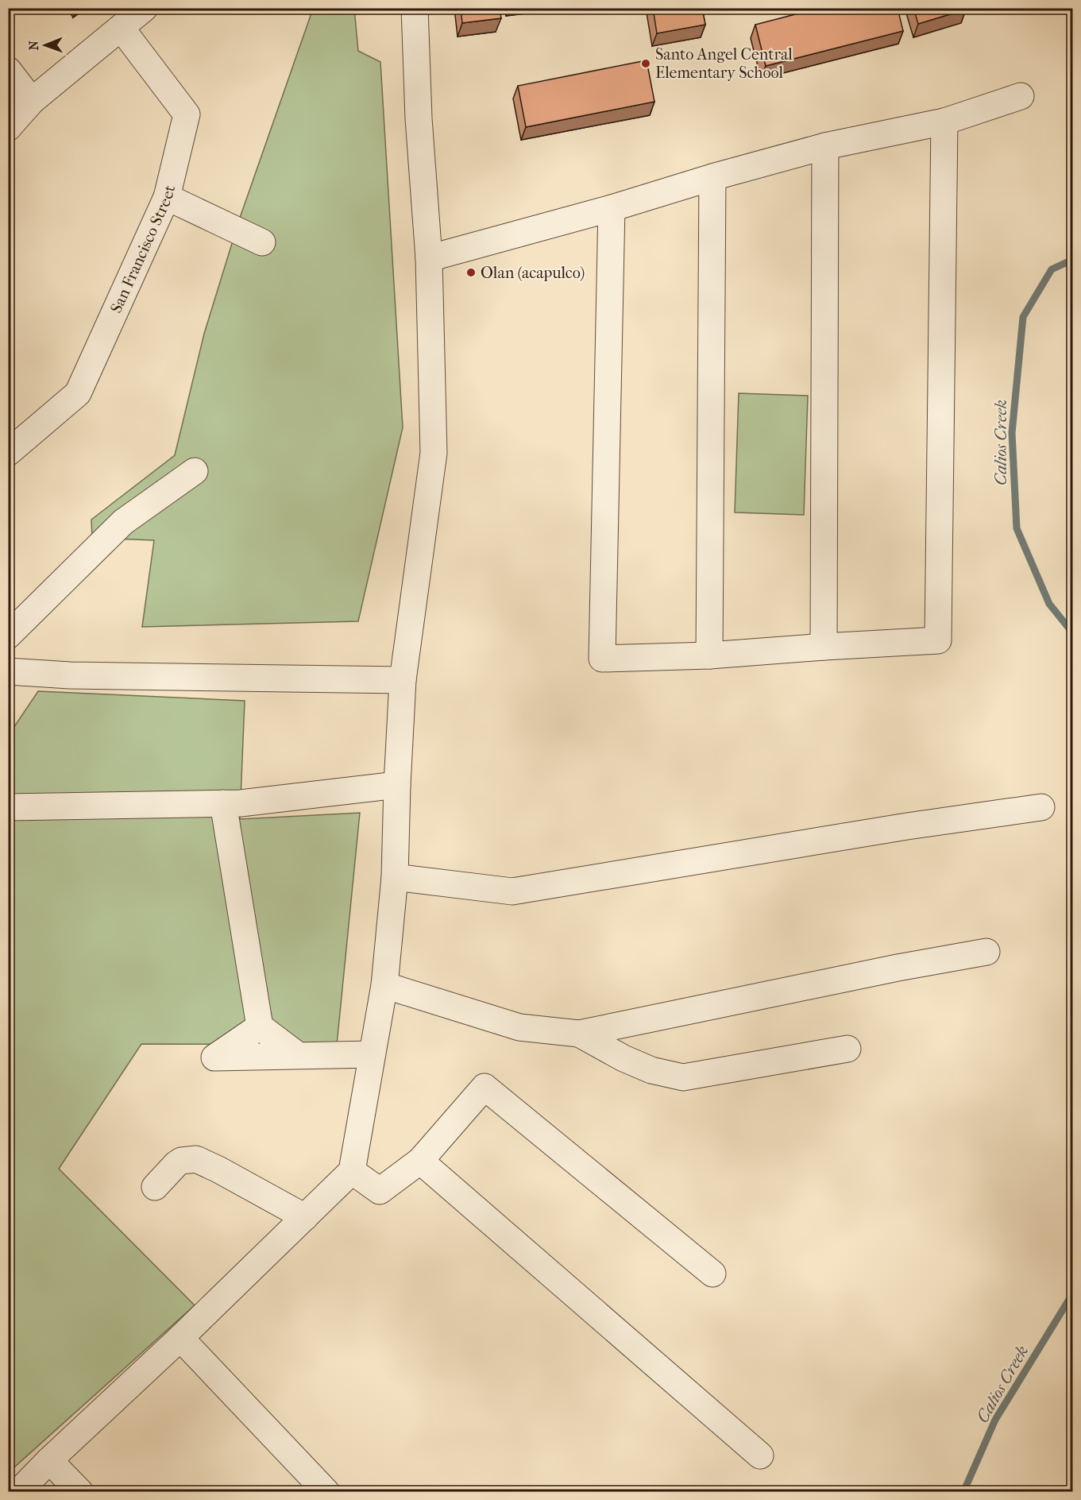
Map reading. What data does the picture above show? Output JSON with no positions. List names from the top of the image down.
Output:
{
  "streets": {
    "street": ["San Francisco Street"]
  },
  "water": ["Calios Creek"],
  "places": ["Santo Angel Central Elementary School", "Olan (acapulco)"],
  "north": "left"
}
